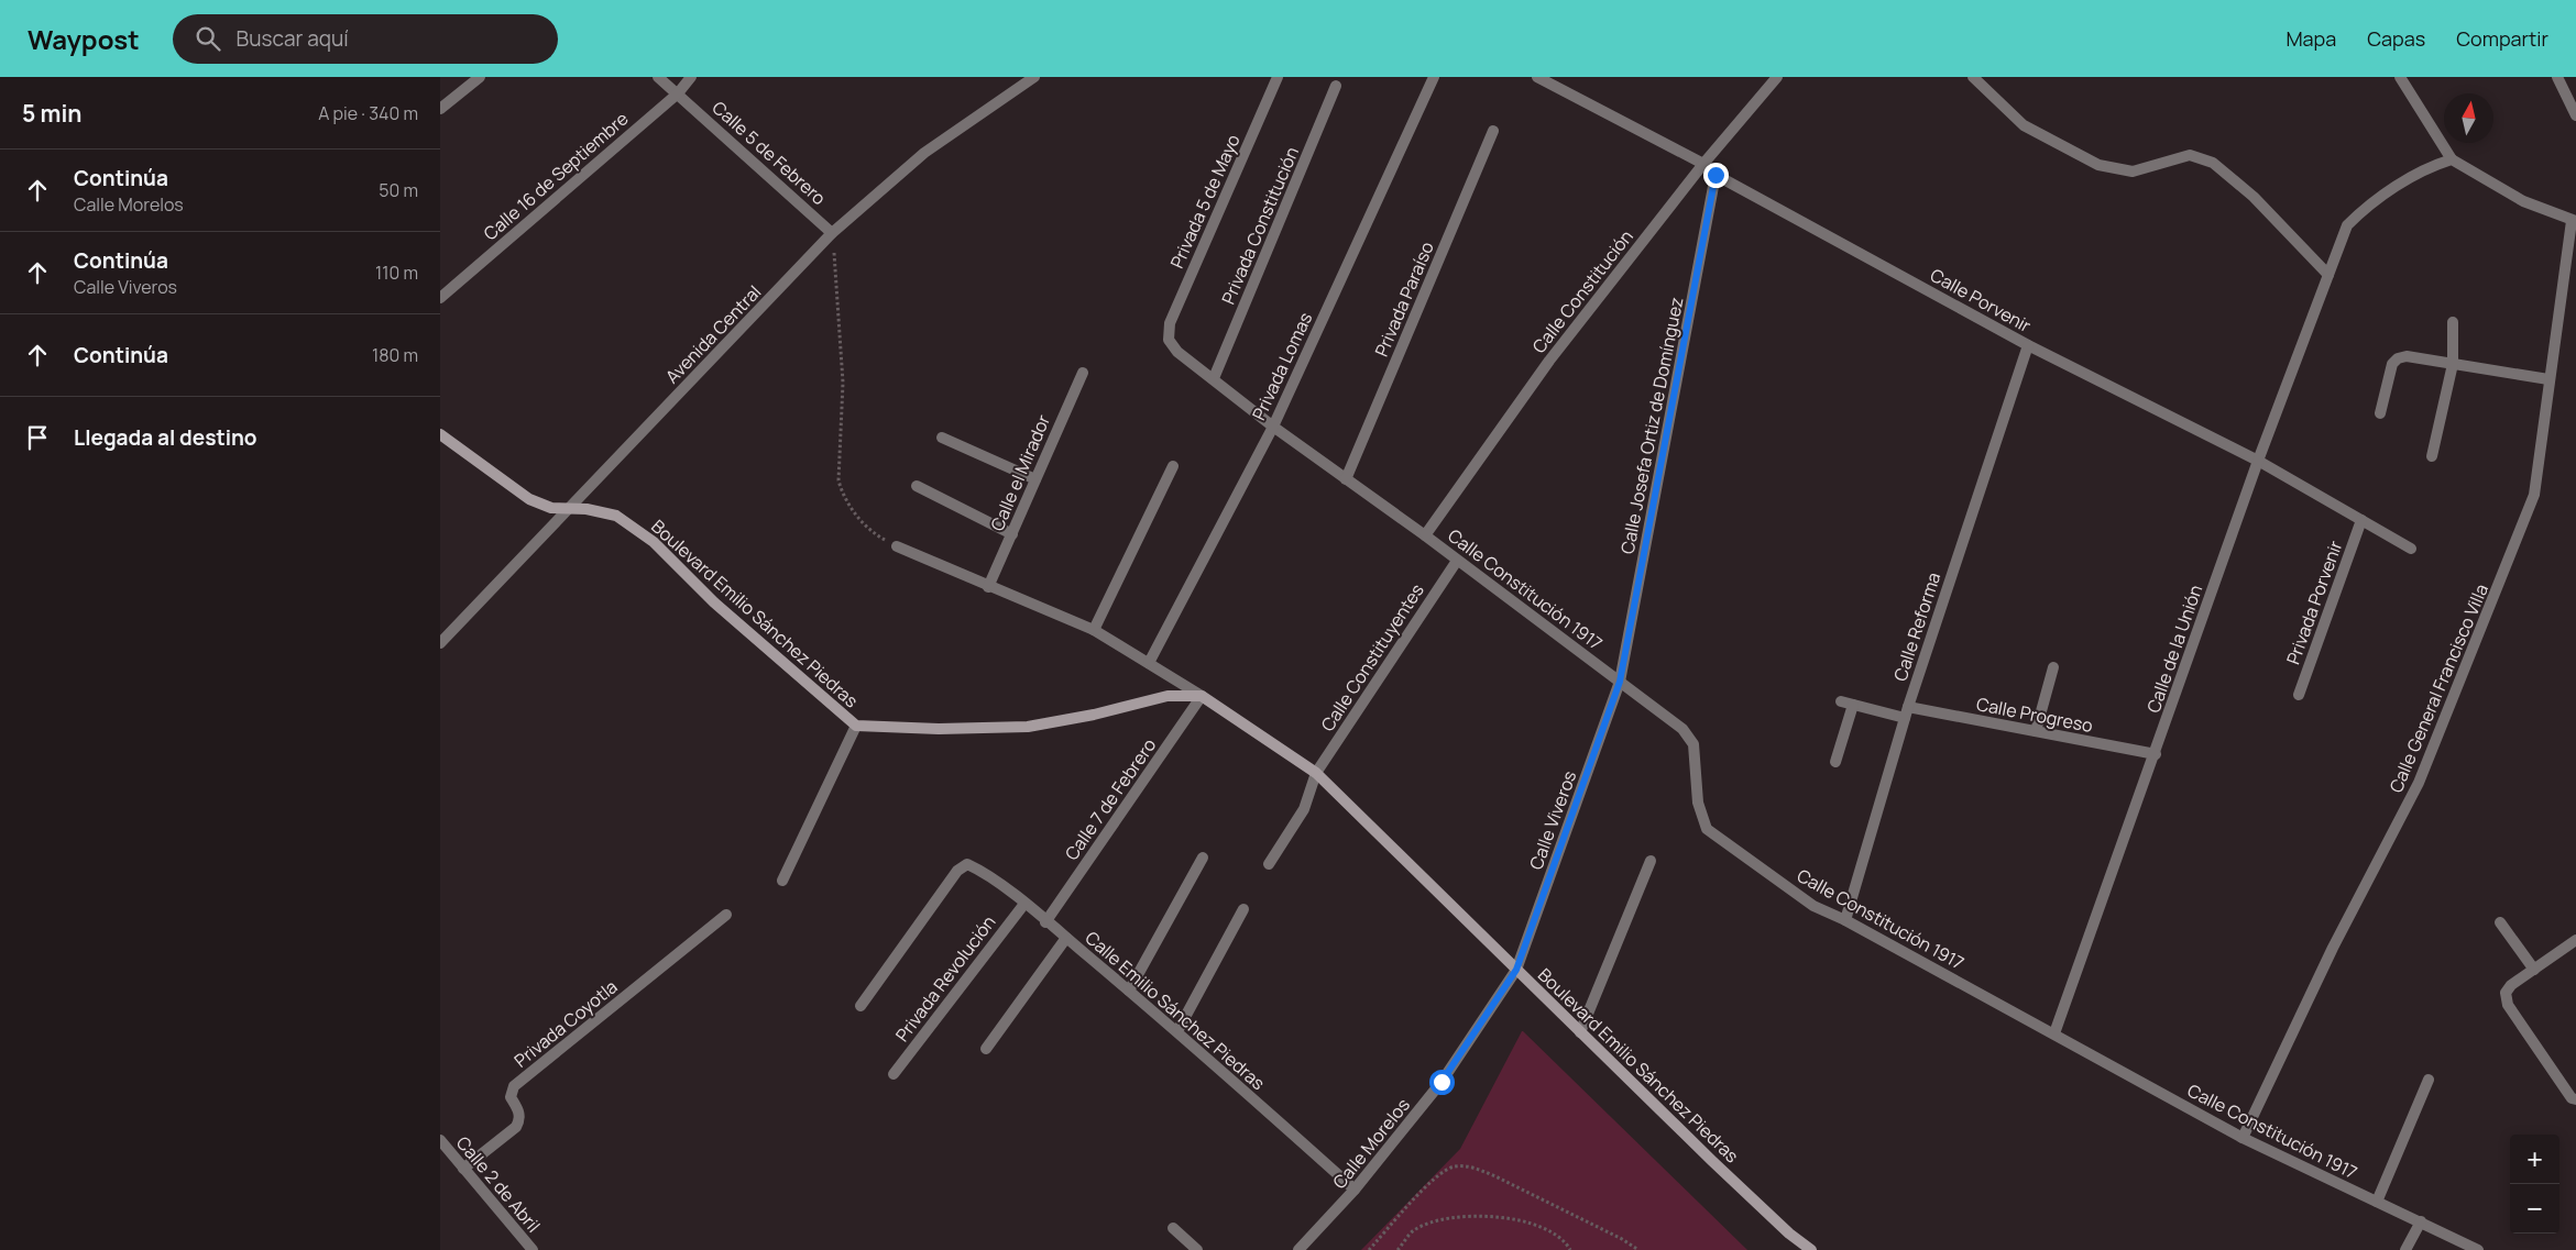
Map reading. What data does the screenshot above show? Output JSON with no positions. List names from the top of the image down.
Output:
{
  "streets": {
    "main road": ["Boulevard Emilio Sánchez Piedras"],
    "street": [
      "Calle 5 de Febrero",
      "Calle 16 de Septiembre",
      "Privada 5 de Mayo",
      "Privada Constitución",
      "Calle Constitución",
      "Privada Paraíso",
      "Calle Porvenir",
      "Avenida Central",
      "Privada Lomas",
      "Calle Josefa Ortiz de Domínguez",
      "Calle el Mirador",
      "Calle Constitución 1917",
      "Privada Porvenir",
      "Calle Reforma",
      "Calle de la Unión",
      "Calle Constituyentes",
      "Calle General Francisco Villa",
      "Calle Progreso",
      "Calle 7 de Febrero",
      "Calle Viveros",
      "Privada Revolución",
      "Calle Emilio Sánchez Piedras",
      "Privada Coyotla",
      "Calle Morelos",
      "Calle 2 de Abril"
    ]
  },
  "crossings": [
    ["Calle 5 de Febrero", "Calle 16 de Septiembre"],
    ["Calle 5 de Febrero", "Avenida Central"],
    ["Privada 5 de Mayo", "Calle Constitución 1917"],
    ["Privada Constitución", "Calle Constitución 1917"],
    ["Calle Constitución", "Calle Porvenir"],
    ["Calle Constitución", "Calle Constitución 1917"],
    ["Privada Paraíso", "Calle Constitución 1917"],
    ["Calle Porvenir", "Calle Josefa Ortiz de Domínguez"],
    ["Calle Porvenir", "Privada Porvenir"],
    ["Calle Porvenir", "Calle Reforma"],
    ["Calle Porvenir", "Calle de la Unión"],
    ["Avenida Central", "Boulevard Emilio Sánchez Piedras"],
    ["Privada Lomas", "Calle Constitución 1917"],
    ["Calle Josefa Ortiz de Domínguez", "Calle Constitución 1917"],
    ["Calle Josefa Ortiz de Domínguez", "Calle Viveros"],
    ["Calle Constitución 1917", "Calle Reforma"],
    ["Calle Constitución 1917", "Calle de la Unión"],
    ["Calle Constitución 1917", "Calle Constituyentes"],
    ["Calle Constitución 1917", "Calle General Francisco Villa"],
    ["Calle Constitución 1917", "Calle Viveros"],
    ["Boulevard Emilio Sánchez Piedras", "Calle Constituyentes"],
    ["Boulevard Emilio Sánchez Piedras", "Calle 7 de Febrero"],
    ["Boulevard Emilio Sánchez Piedras", "Calle Viveros"],
    ["Boulevard Emilio Sánchez Piedras", "Calle Morelos"],
    ["Calle Reforma", "Calle Progreso"],
    ["Calle de la Unión", "Calle Progreso"],
    ["Calle 7 de Febrero", "Calle Emilio Sánchez Piedras"],
    ["Calle Viveros", "Calle Morelos"],
    ["Privada Revolución", "Calle Emilio Sánchez Piedras"],
    ["Calle Emilio Sánchez Piedras", "Calle Morelos"],
    ["Privada Coyotla", "Calle 2 de Abril"]
  ],
  "north": "top",
  "page": {
    "header": "Waypost",
    "search": "Buscar aquí",
    "nav": ["Mapa", "Capas", "Compartir"],
    "heading": ["5 min", "A pie · 340 m"],
    "list": [
      ["Continúa", "Calle Morelos", "50 m"],
      ["Continúa", "Calle Viveros", "110 m"],
      ["Continúa", "180 m"],
      "Llegada al destino"
    ],
    "map_buttons": ["+", "−"]
  }
}
